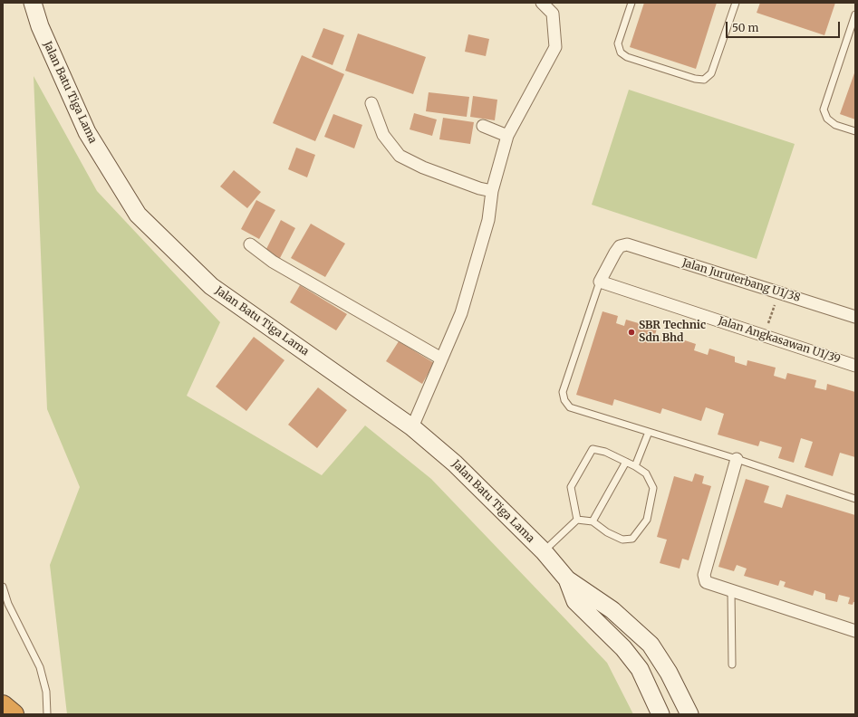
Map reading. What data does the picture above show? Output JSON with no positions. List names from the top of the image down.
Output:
{
  "streets": {
    "street": ["Jalan Batu Tiga Lama", "Jalan Juruterbang U1/38", "Jalan Angkasawan U1/39"]
  },
  "crossings": [
    ["Jalan Juruterbang U1/38", "Jalan Angkasawan U1/39"]
  ],
  "places": ["SBR Technic Sdn Bhd"],
  "scale_bar": "50 m"
}
